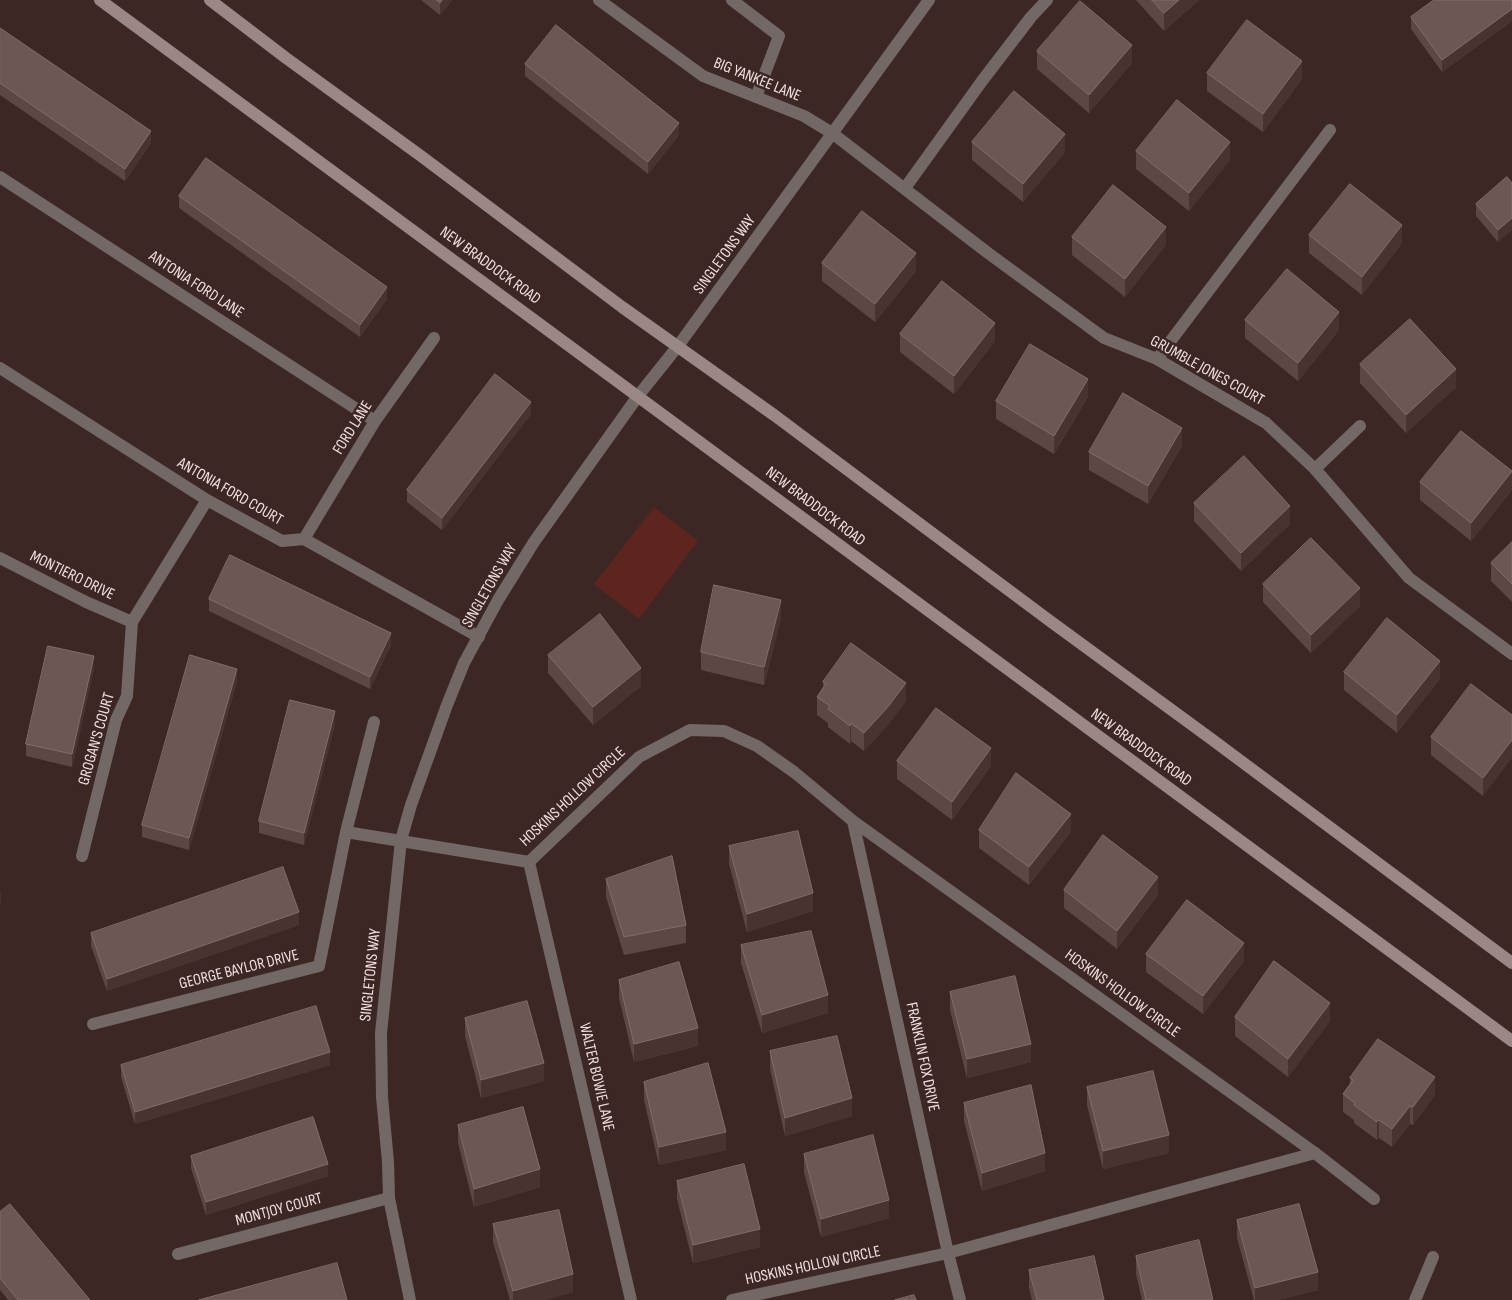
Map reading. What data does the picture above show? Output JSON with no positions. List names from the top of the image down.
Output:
{
  "streets": {
    "main road": ["NEW BRADDOCK ROAD"],
    "street": [
      "BIG YANKEE LANE",
      "SINGLETONS WAY",
      "ANTONIA FORD LANE",
      "GRUMBLE JONES COURT",
      "FORD LANE",
      "ANTONIA FORD COURT",
      "MONTIERO DRIVE",
      "GROGAN'S COURT",
      "HOSKINS HOLLOW CIRCLE",
      "GEORGE BAYLOR DRIVE",
      "FRANKLIN FOX DRIVE",
      "WALTER BOWIE LANE",
      "MONTJOY COURT"
    ]
  },
  "crossings": [
    ["BIG YANKEE LANE", "SINGLETONS WAY"],
    ["BIG YANKEE LANE", "GRUMBLE JONES COURT"],
    ["SINGLETONS WAY", "NEW BRADDOCK ROAD"],
    ["SINGLETONS WAY", "GRUMBLE JONES COURT"],
    ["SINGLETONS WAY", "HOSKINS HOLLOW CIRCLE"],
    ["SINGLETONS WAY", "MONTJOY COURT"],
    ["ANTONIA FORD LANE", "FORD LANE"],
    ["FORD LANE", "ANTONIA FORD COURT"],
    ["ANTONIA FORD COURT", "GROGAN'S COURT"],
    ["MONTIERO DRIVE", "GROGAN'S COURT"],
    ["HOSKINS HOLLOW CIRCLE", "FRANKLIN FOX DRIVE"],
    ["HOSKINS HOLLOW CIRCLE", "WALTER BOWIE LANE"]
  ]
}
